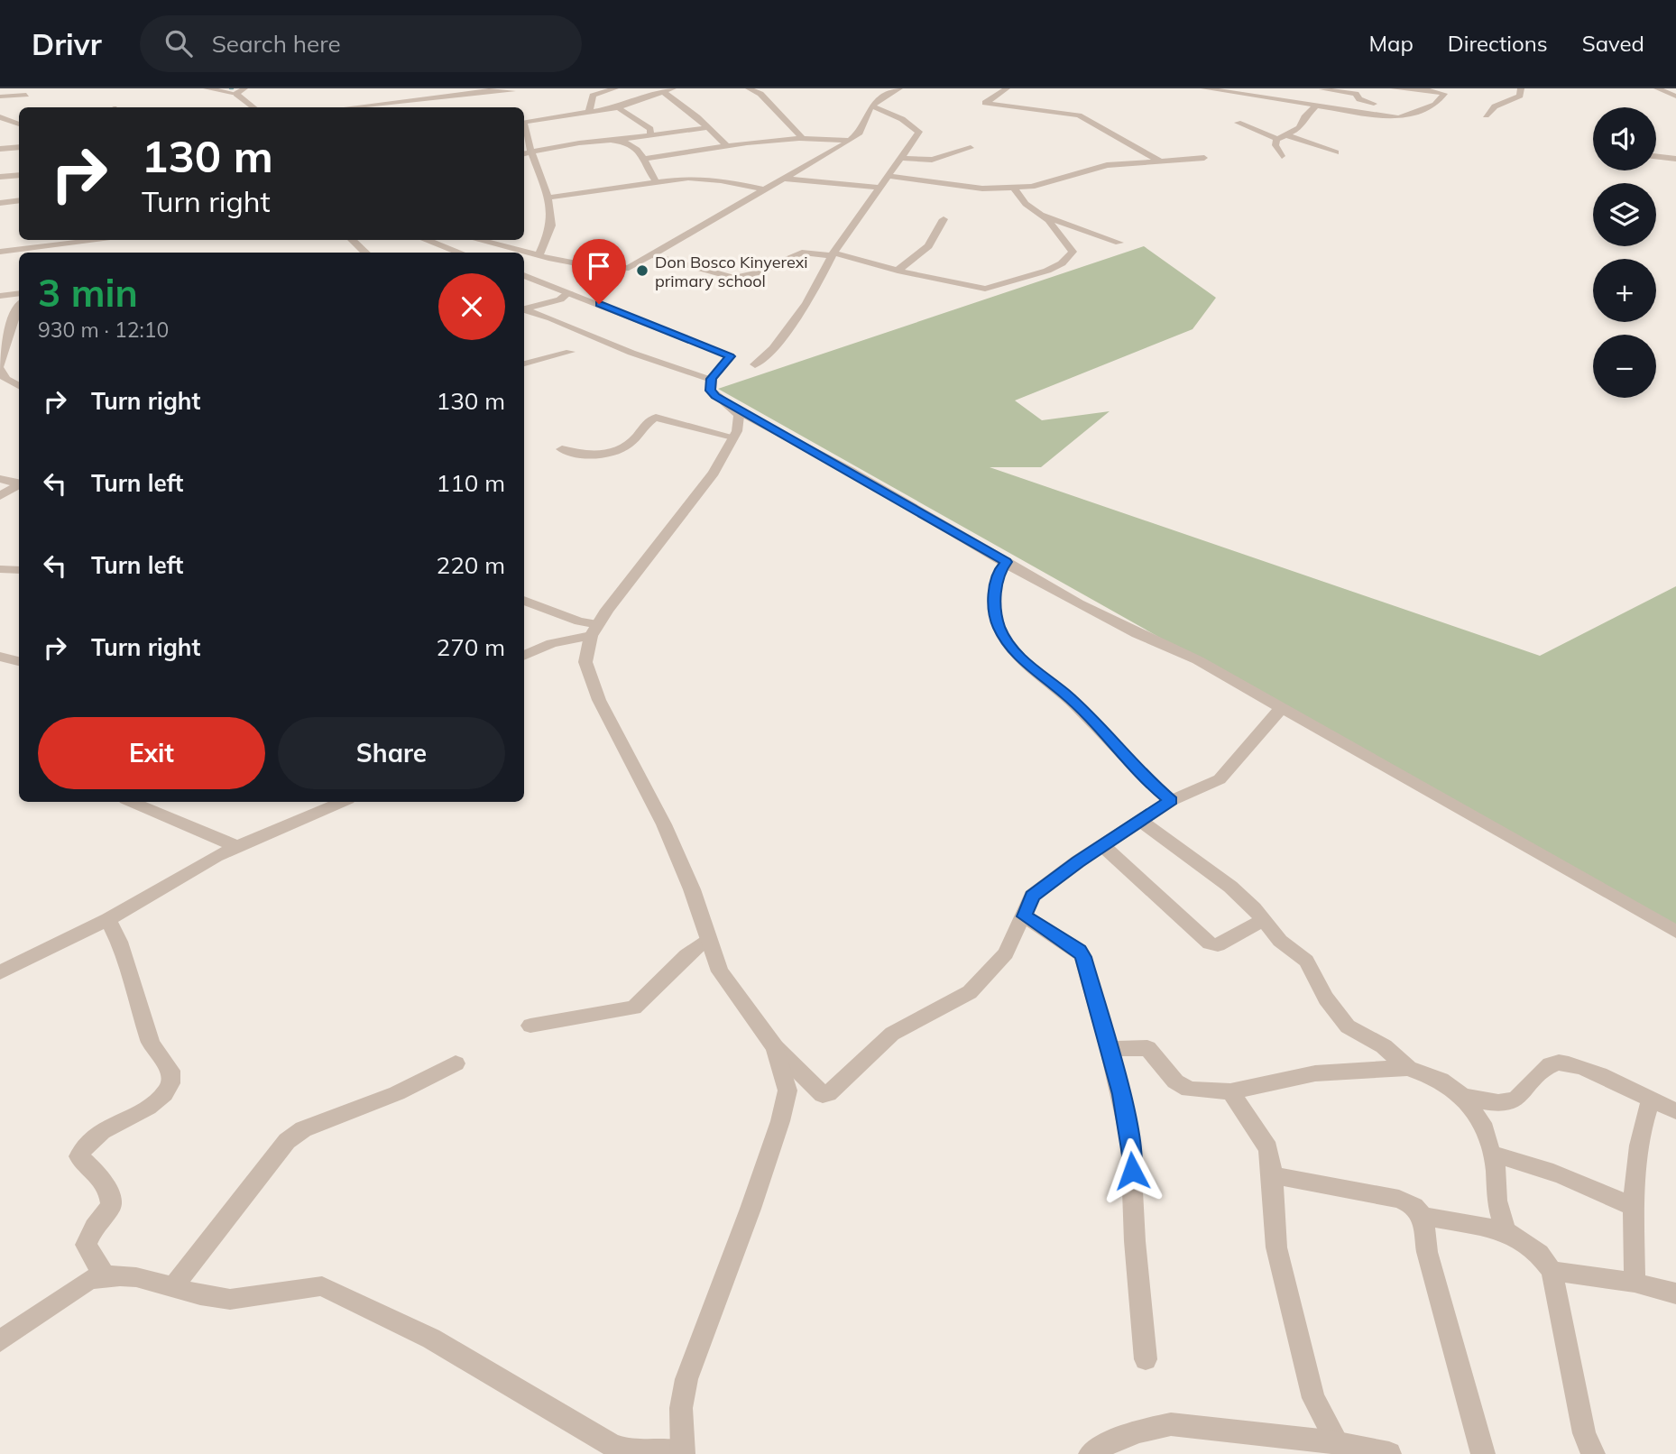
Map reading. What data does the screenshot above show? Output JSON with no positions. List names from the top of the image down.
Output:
{
  "places": ["Don Bosco Kinyerexi primary school"],
  "page": {
    "header": "Drivr",
    "search": "Search here",
    "nav": ["Map", "Directions", "Saved"],
    "map_buttons": ["+", "−"],
    "turn": ["130 m", "Turn right"],
    "heading": ["3 min", "930 m · 12:10"],
    "list": [
      {
        "name": "Turn right",
        "value": "130 m"
      },
      {
        "name": "Turn left",
        "value": "110 m"
      },
      {
        "name": "Turn left",
        "value": "220 m"
      },
      {
        "name": "Turn right",
        "value": "270 m"
      }
    ],
    "buttons": ["Exit", "Share"]
  }
}
